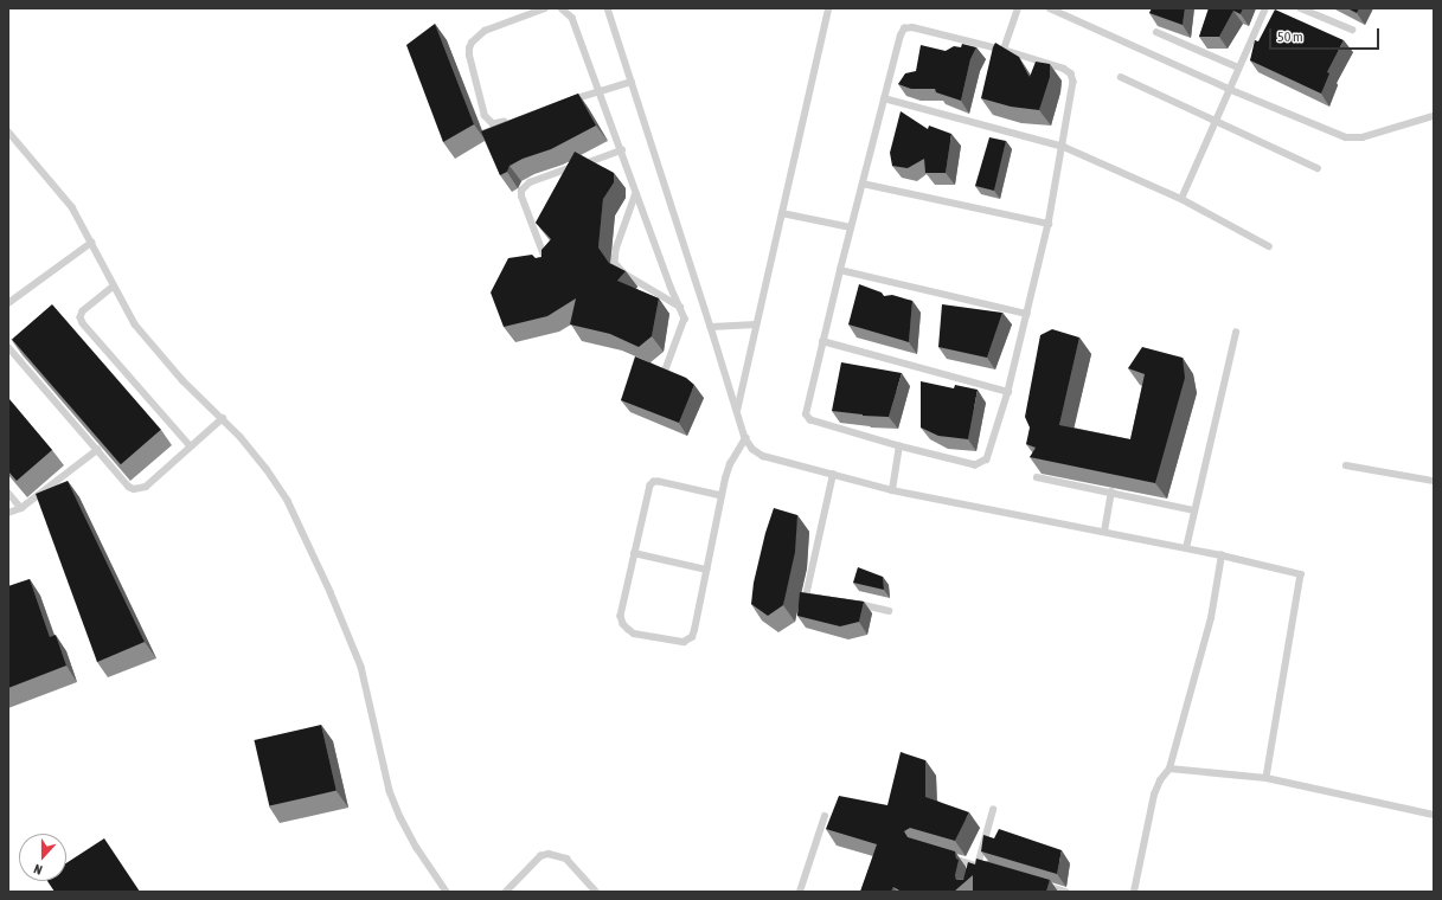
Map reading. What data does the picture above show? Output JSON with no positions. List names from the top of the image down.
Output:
{
  "scale_bar": "50 m",
  "north": "bottom"
}
